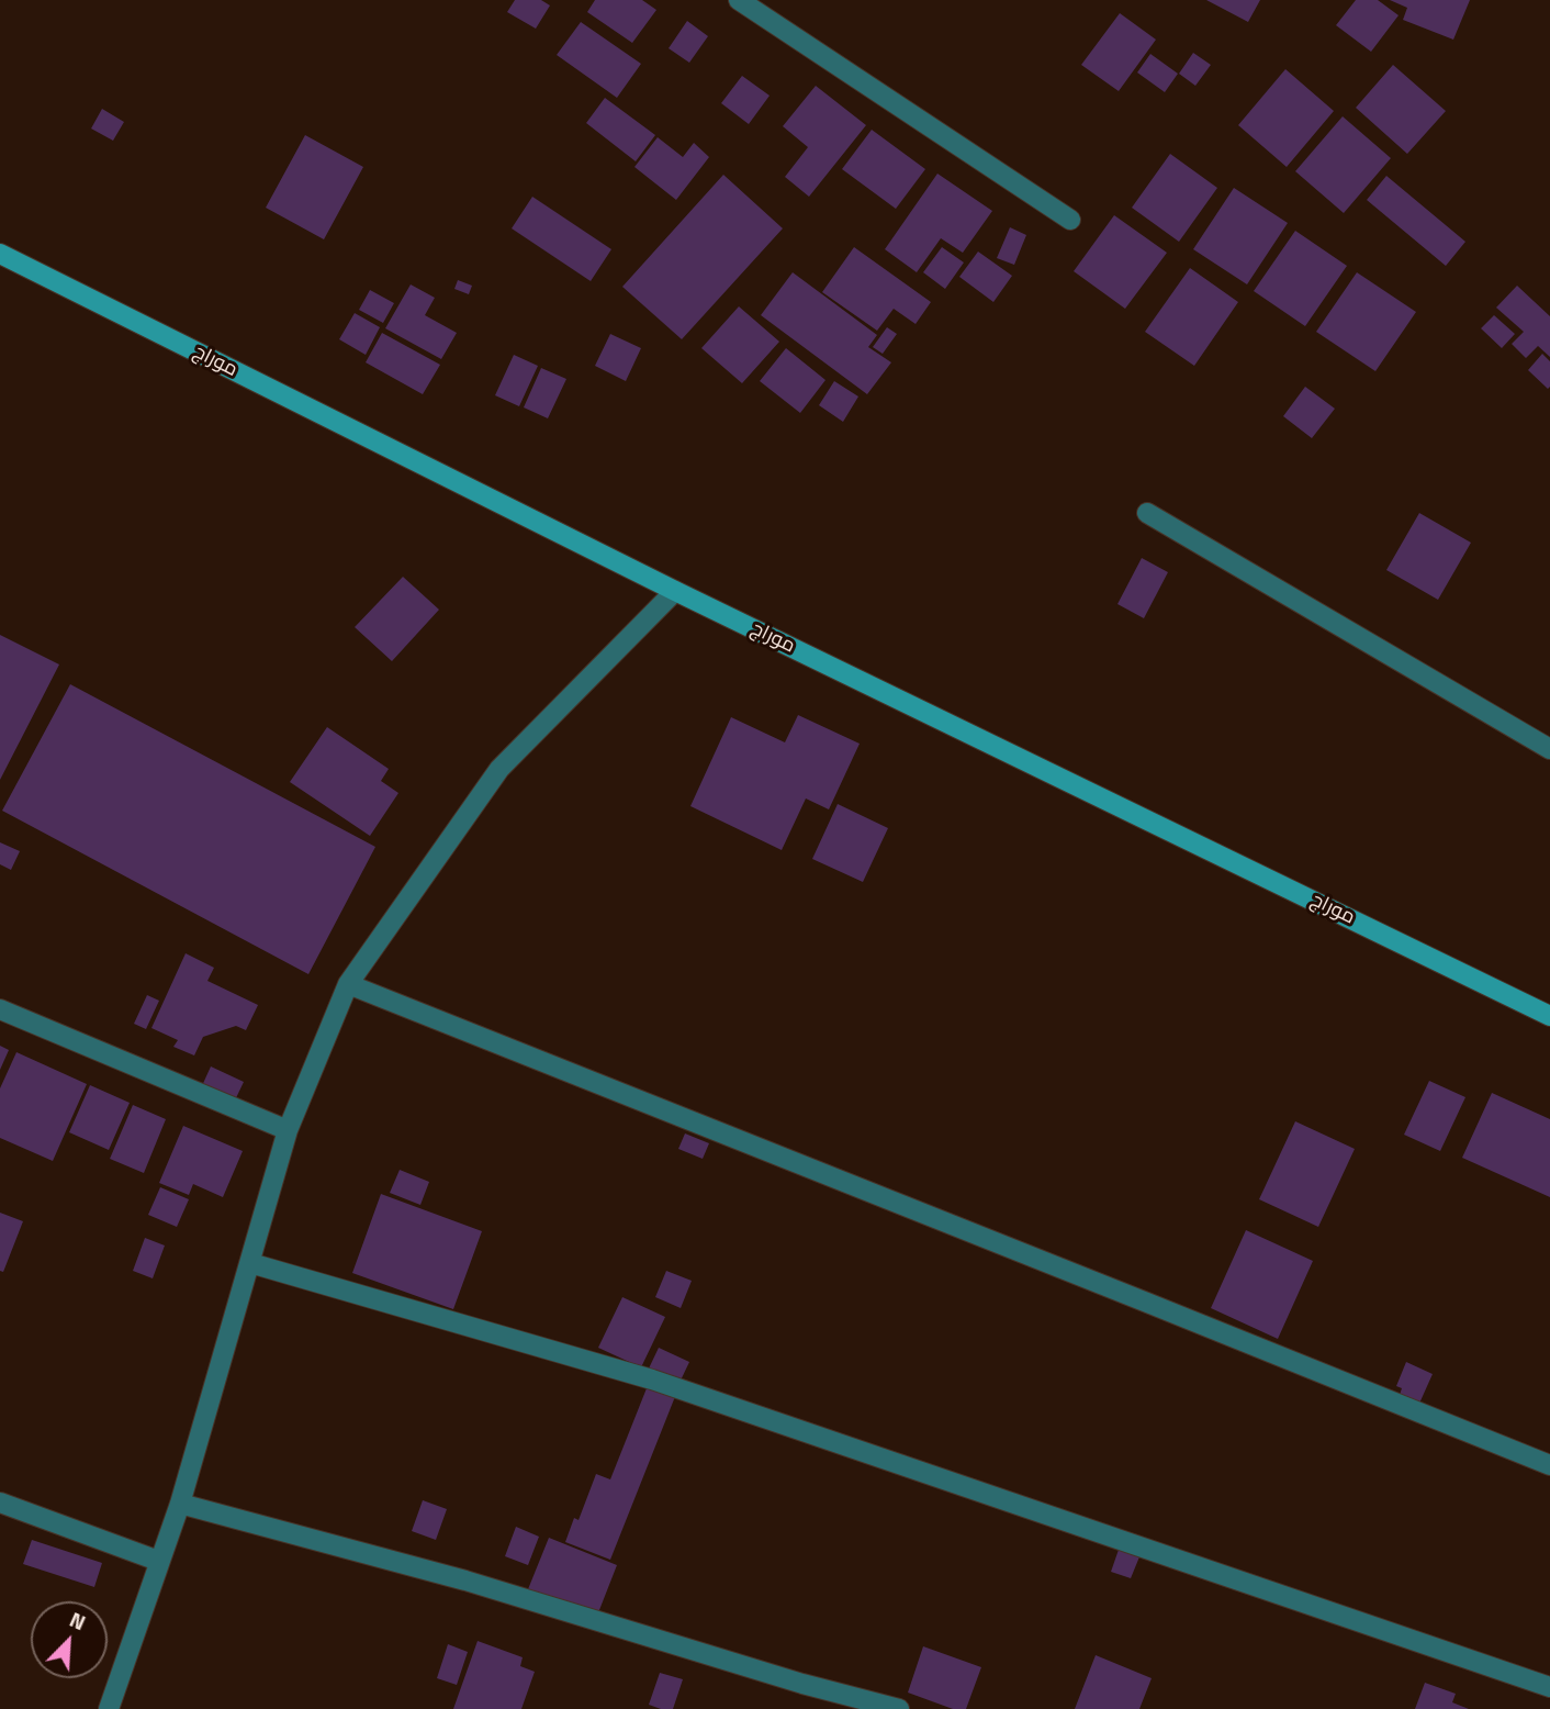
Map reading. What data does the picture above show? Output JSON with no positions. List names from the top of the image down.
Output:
{
  "streets": {
    "main road": ["موراج"]
  },
  "north": "top right"
}
